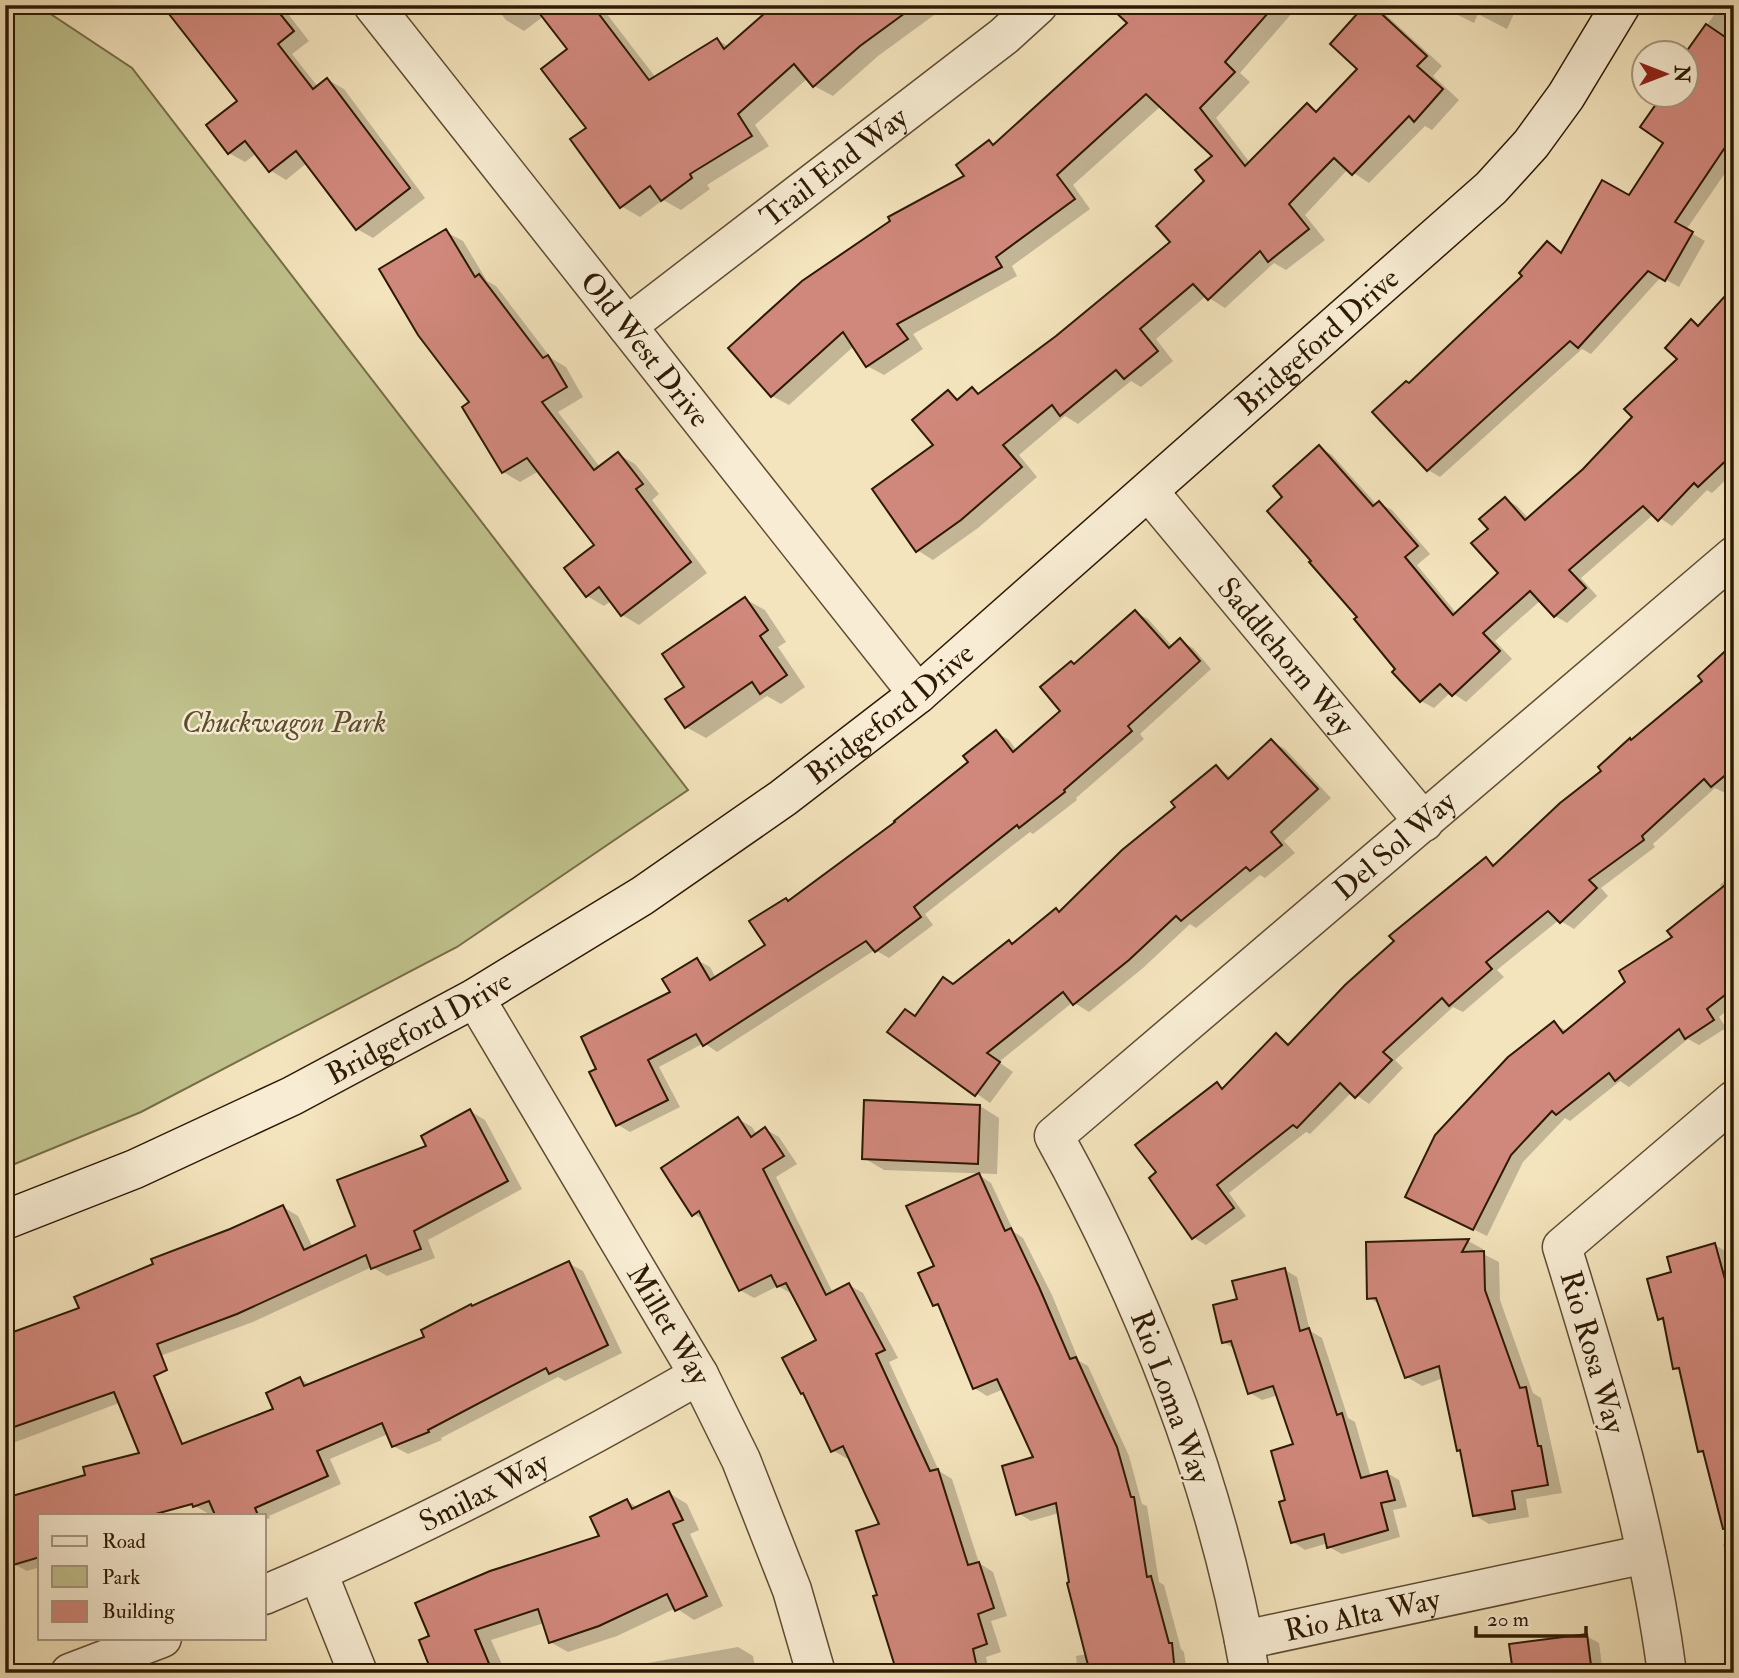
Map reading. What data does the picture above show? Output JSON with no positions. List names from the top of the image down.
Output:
{
  "streets": {
    "street": [
      "Trail End Way",
      "Bridgeford Drive",
      "Old West Drive",
      "Saddlehorn Way",
      "Del Sol Way",
      "Millet Way",
      "Rio Rosa Way",
      "Rio Loma Way",
      "Smilax Way",
      "Rio Alta Way"
    ]
  },
  "crossings": [
    ["Trail End Way", "Old West Drive"],
    ["Bridgeford Drive", "Old West Drive"],
    ["Bridgeford Drive", "Saddlehorn Way"],
    ["Bridgeford Drive", "Millet Way"],
    ["Saddlehorn Way", "Del Sol Way"],
    ["Del Sol Way", "Rio Loma Way"],
    ["Millet Way", "Smilax Way"],
    ["Rio Rosa Way", "Rio Alta Way"],
    ["Rio Loma Way", "Rio Alta Way"]
  ],
  "parks": ["Chuckwagon Park"],
  "legend": ["Road", "Park", "Building"],
  "scale_bar": "20 m",
  "north": "right"
}
